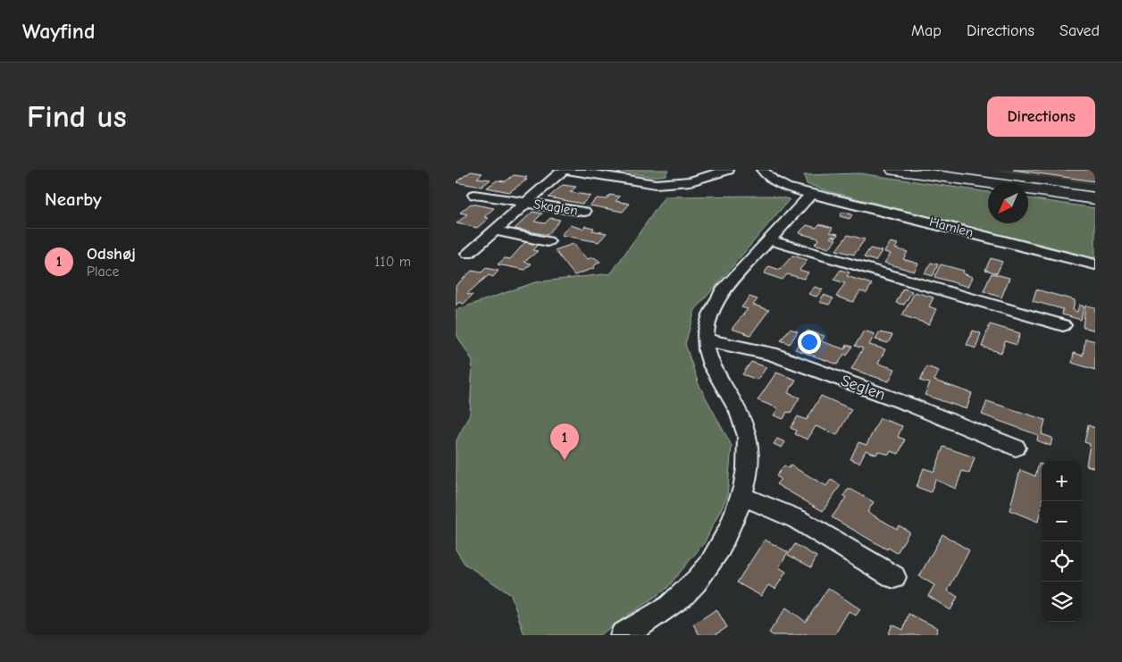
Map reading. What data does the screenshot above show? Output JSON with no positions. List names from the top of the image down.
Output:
{
  "streets": {
    "street": ["Skaglen", "Hamlen", "Seglen"]
  },
  "north": "bottom left",
  "page": {
    "header": "Wayfind",
    "nav": ["Map", "Directions", "Saved"],
    "buttons": "Directions",
    "title": "Find us",
    "heading": "Nearby",
    "list": [
      {
        "mark": "1",
        "name": "Odshøj",
        "note": "Place",
        "value": "110 m"
      }
    ],
    "pins": "1",
    "map_buttons": ["+", "−"]
  }
}
